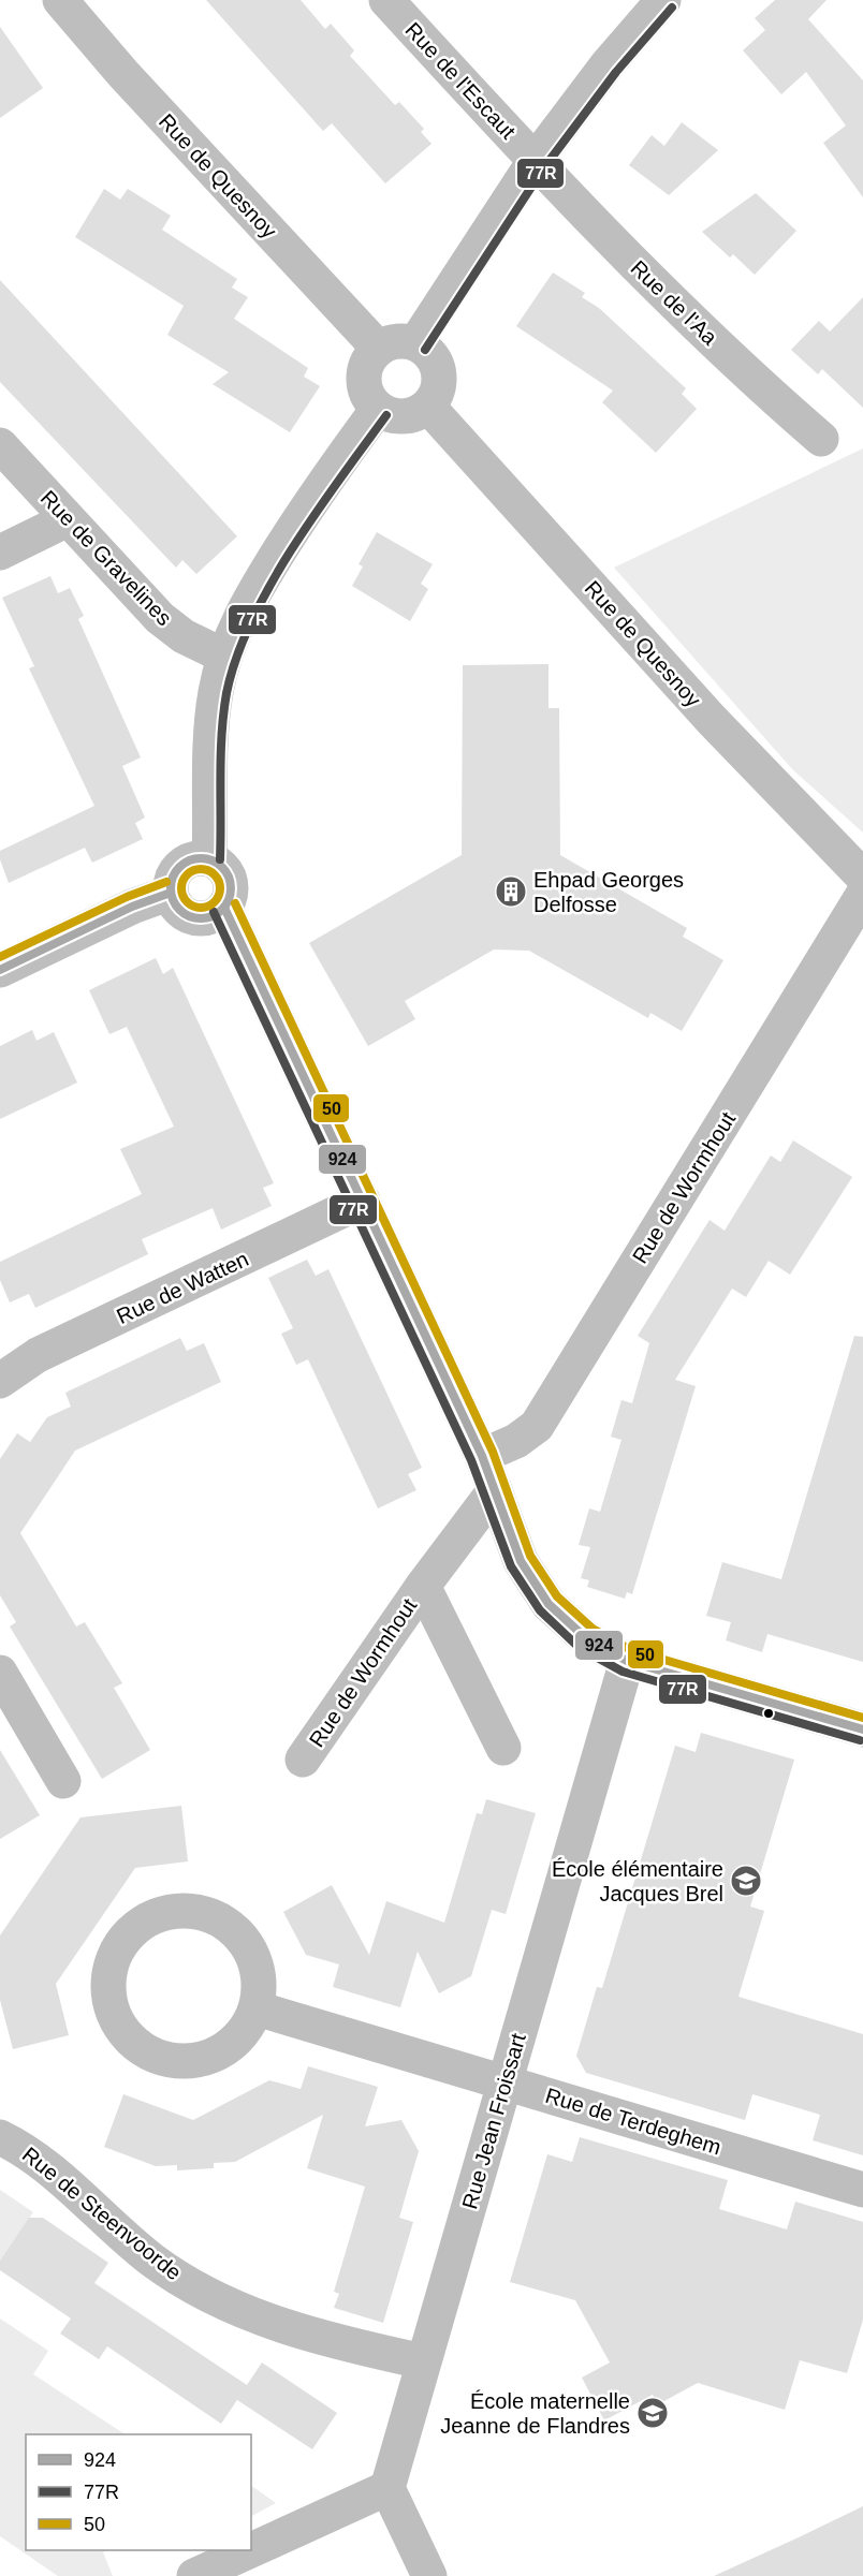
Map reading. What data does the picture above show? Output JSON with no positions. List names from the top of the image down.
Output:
{
  "streets": {
    "street": [
      "Rue de l'Escaut",
      "Rue de Quesnoy",
      "Rue de l'Aa",
      "Rue de Gravelines",
      "Rue de Wormhout",
      "Rue de Watten",
      "Rue Jean Froissart",
      "Rue de Terdeghem",
      "Rue de Steenvoorde"
    ]
  },
  "crossings": [
    ["Rue de l'Escaut", "Rue de l'Aa"],
    ["Rue Jean Froissart", "Rue de Terdeghem"],
    ["Rue Jean Froissart", "Rue de Steenvoorde"]
  ],
  "places": {
    "building": ["Ehpad Georges Delfosse"],
    "school or university": ["École élémentaire Jacques Brel", "École maternelle Jeanne de Flandres"]
  },
  "lines": ["transit line 77R", "transit line 924", "transit line 50"],
  "legend": ["924", "77R", "50"]
}
